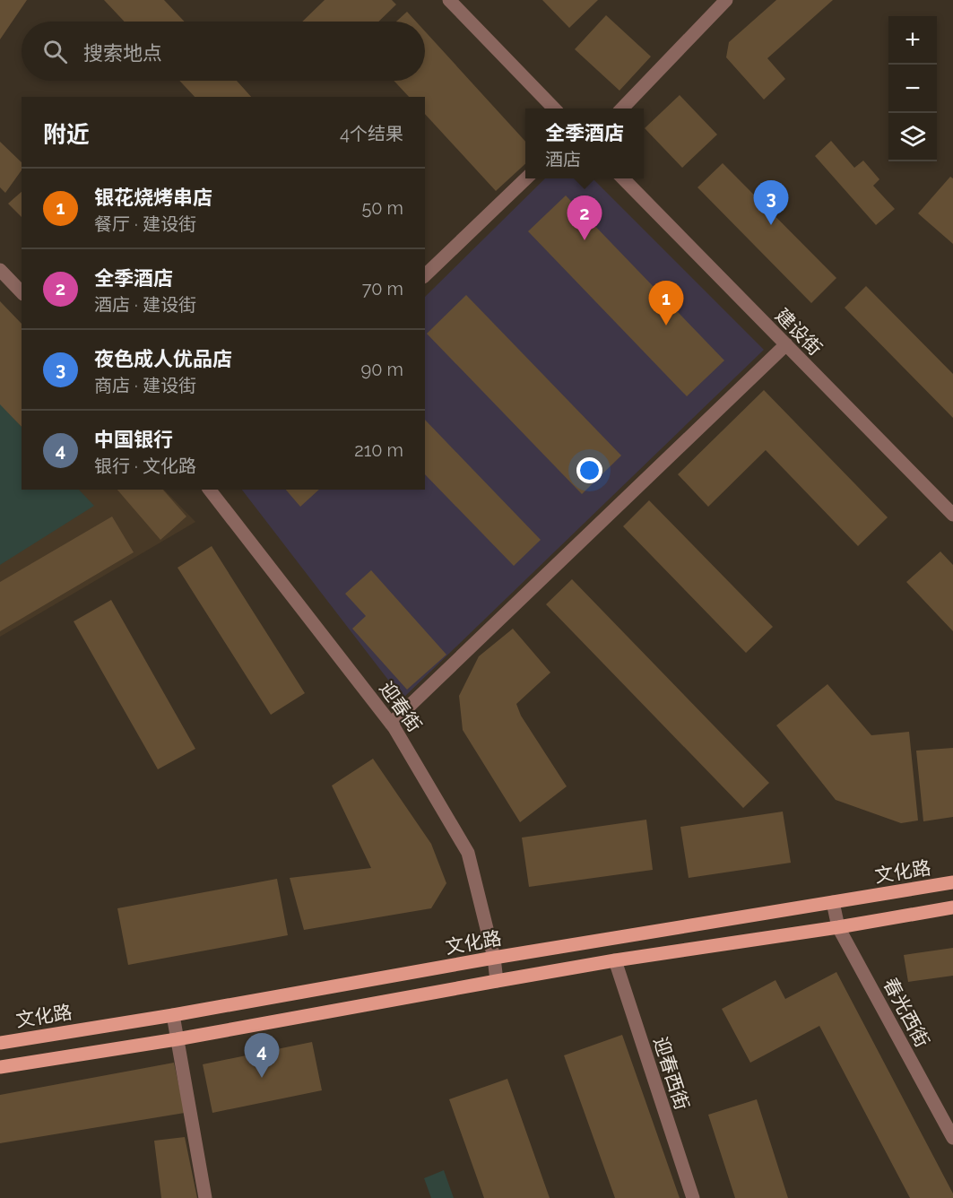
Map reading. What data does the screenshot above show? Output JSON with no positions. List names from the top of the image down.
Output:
{
  "streets": {
    "main road": ["文化路"],
    "street": [
      "建设街",
      "迎春街",
      "春光西街",
      "迎春西街"
    ]
  },
  "crossings": [
    ["迎春街", "文化路"],
    ["文化路", "春光西街"]
  ],
  "page": {
    "map_buttons": ["+", "−"],
    "search": "搜索地点",
    "heading": ["附近", "4个结果"],
    "popup": ["全季酒店", "酒店"],
    "list": [
      {
        "mark": "1",
        "name": "银花烧烤串店",
        "note": "餐厅 · 建设街",
        "value": "50 m"
      },
      {
        "mark": "2",
        "name": "全季酒店",
        "note": "酒店 · 建设街",
        "value": "70 m"
      },
      {
        "mark": "3",
        "name": "夜色成人优品店",
        "note": "商店 · 建设街",
        "value": "90 m"
      },
      {
        "mark": "4",
        "name": "中国银行",
        "note": "银行 · 文化路",
        "value": "210 m"
      }
    ],
    "pins": [
      "3",
      "2",
      "1",
      "4"
    ]
  }
}
